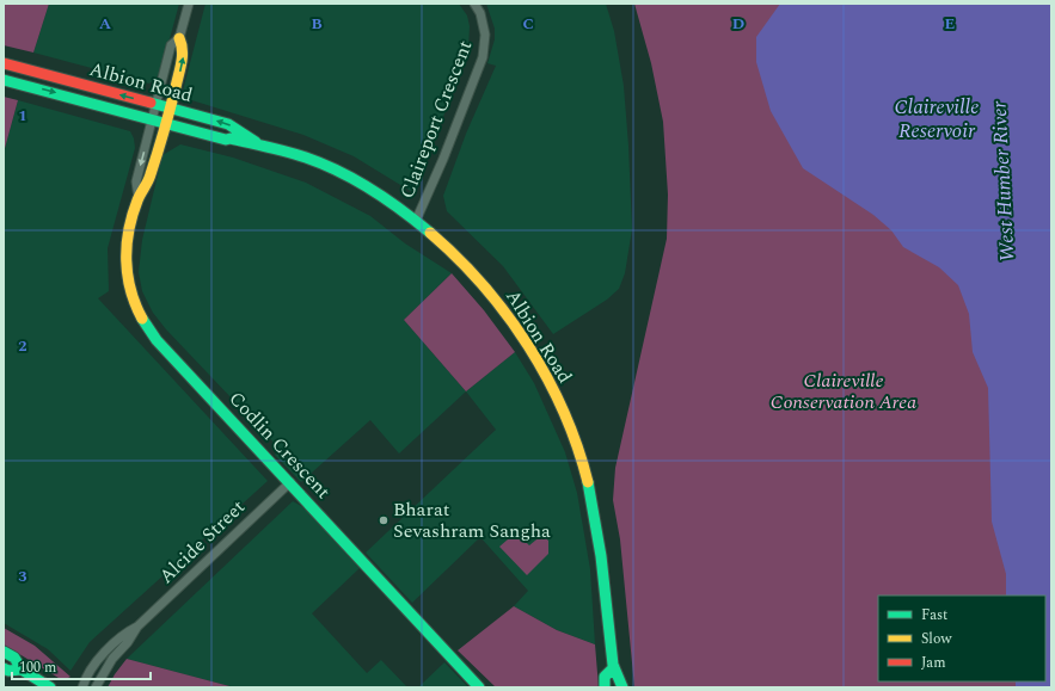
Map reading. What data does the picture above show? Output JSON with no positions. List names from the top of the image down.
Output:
{
  "streets": {
    "main road": ["Albion Road", "Codlin Crescent"],
    "street": ["Claireport Crescent", "Alcide Street"]
  },
  "crossings": [
    ["Albion Road", "Claireport Crescent"],
    ["Albion Road", "Codlin Crescent"],
    ["Codlin Crescent", "Alcide Street"]
  ],
  "water": ["Claireville Reservoir", "West Humber River"],
  "parks": ["Claireville Conservation Area"],
  "places": ["Bharat Sevashram Sangha"],
  "legend": ["Fast", "Slow", "Jam"],
  "scale_bar": "100 m",
  "grid": {
    "columns": [
      "A",
      "B",
      "C",
      "D",
      "E"
    ],
    "rows": ["1", "2", "3"]
  }
}
